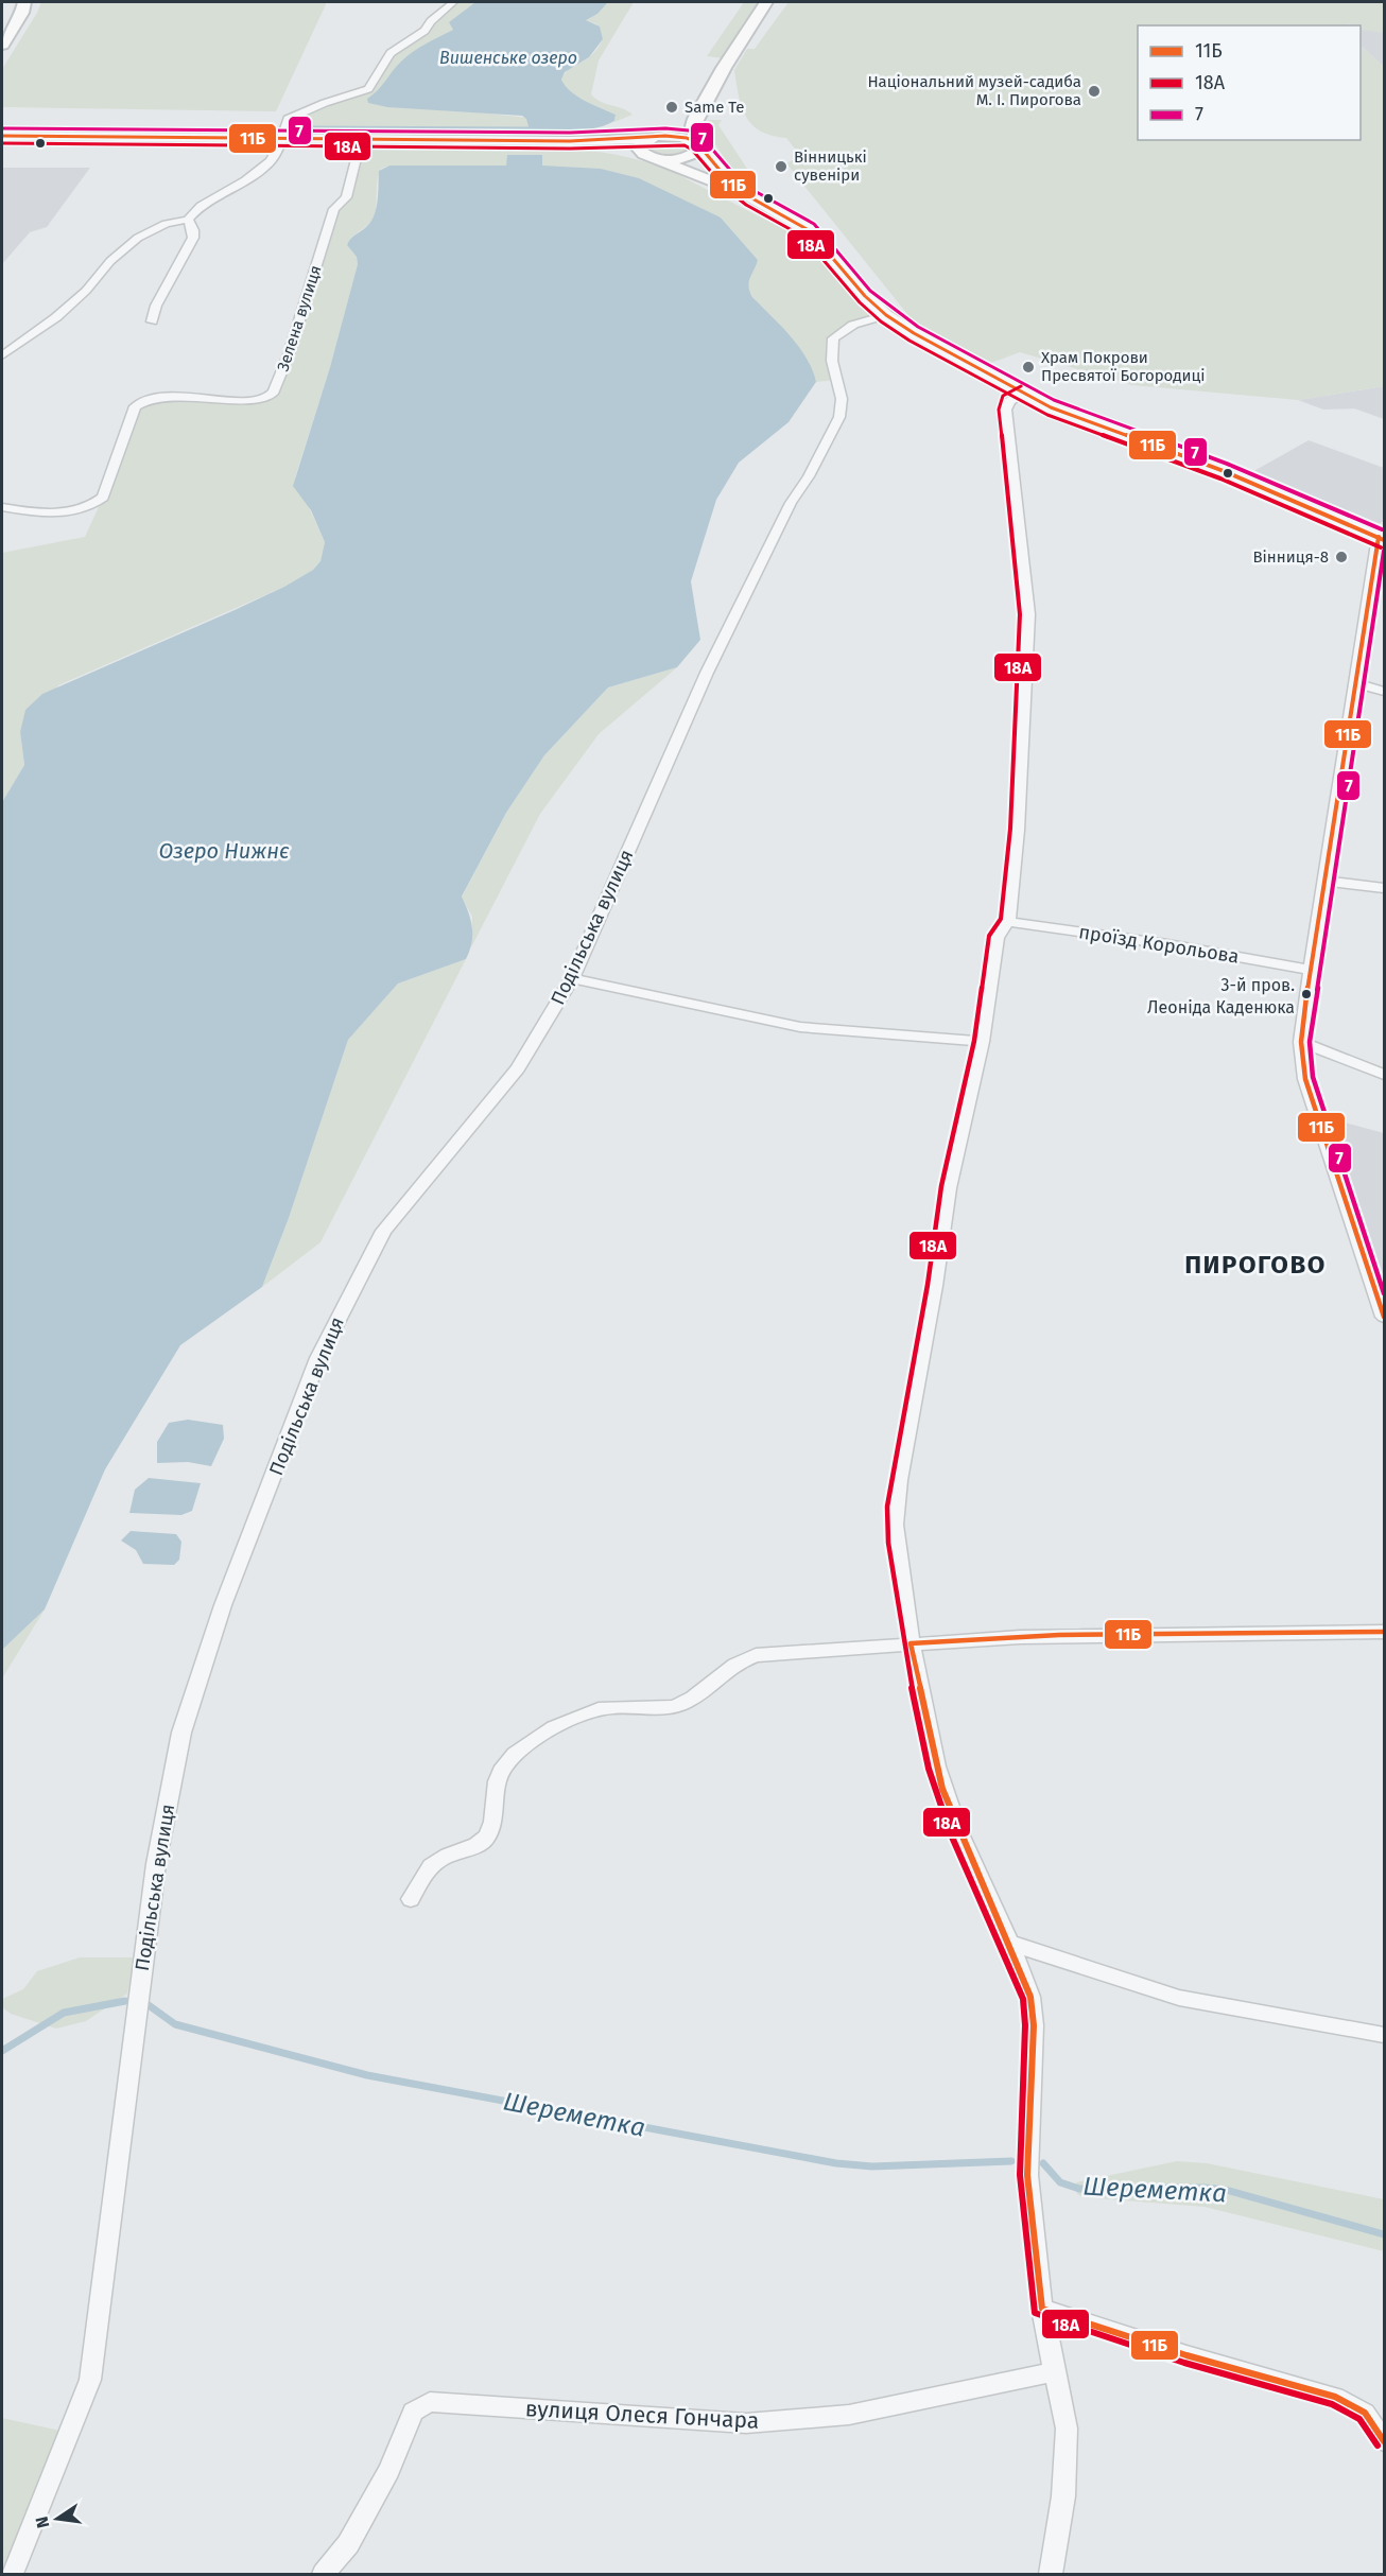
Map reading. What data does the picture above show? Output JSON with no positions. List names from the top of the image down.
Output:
{
  "streets": {
    "street": [
      "Зелена вулиця",
      "Подільська вулиця",
      "проїзд Корольова",
      "вулиця Олеся Гончара"
    ]
  },
  "districts": ["ПИРОГОВО"],
  "water": ["Вишенське озеро", "Озеро Нижнє", "Шереметка"],
  "places": [
    "Національний музей-садиба М. І. Пирогова",
    "Same Te",
    "Вінницькі сувеніри",
    "Храм Покрови Пресвятої Богородиці",
    "Вінниця-8",
    "3-й пров. Леоніда Каденюка"
  ],
  "lines": ["transit line 7", "transit line 11Б", "transit line 18А"],
  "legend": ["11Б", "18А", "7"],
  "north": "left"
}
